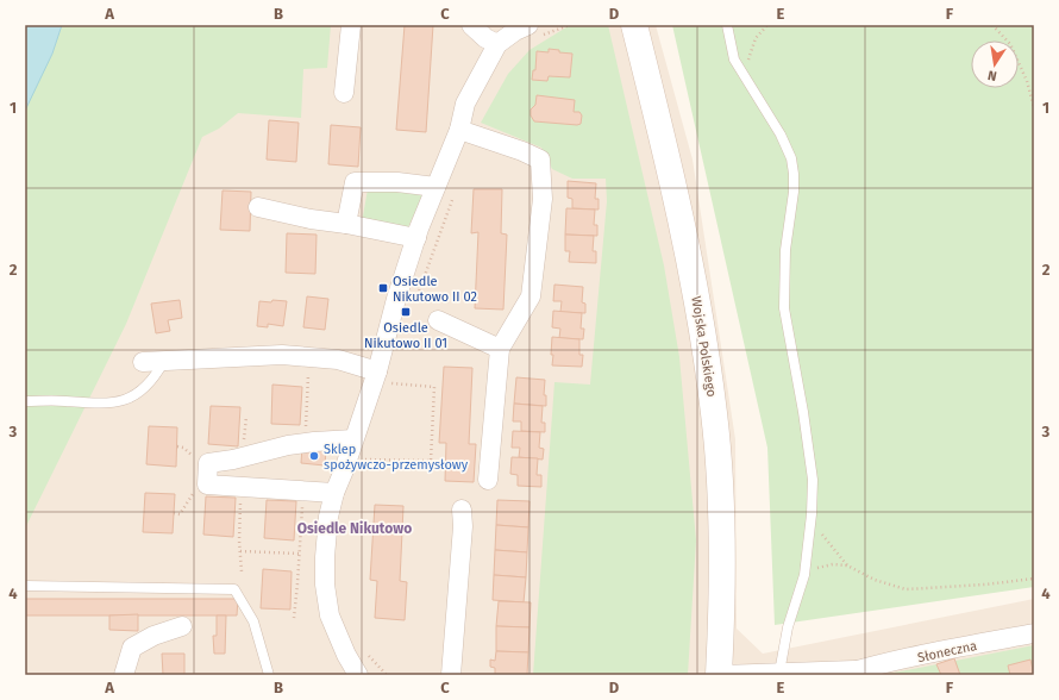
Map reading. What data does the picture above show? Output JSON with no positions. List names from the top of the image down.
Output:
{
  "streets": {
    "street": ["Wojska Polskiego", "Słoneczna"]
  },
  "crossings": [
    ["Wojska Polskiego", "Słoneczna"]
  ],
  "districts": ["Osiedle Nikutowo"],
  "places": {
    "transit": ["Osiedle Nikutowo II 02", "Osiedle Nikutowo II 01"],
    "other": ["Sklep spożywczo-przemysłowy"]
  },
  "north": "bottom",
  "grid": {
    "columns": [
      "A",
      "B",
      "C",
      "D",
      "E",
      "F"
    ],
    "rows": [
      "1",
      "2",
      "3",
      "4"
    ]
  }
}
